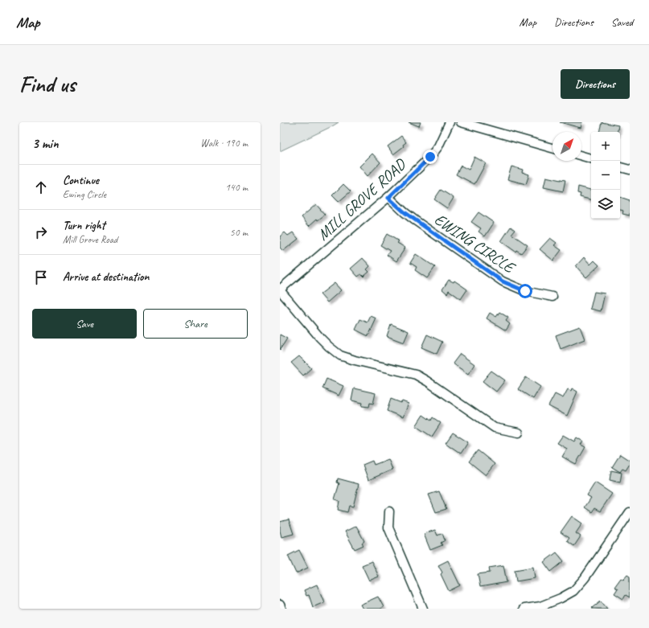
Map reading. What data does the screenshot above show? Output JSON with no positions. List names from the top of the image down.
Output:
{
  "streets": {
    "street": ["MILL GROVE ROAD", "EWING CIRCLE"]
  },
  "crossings": [
    ["MILL GROVE ROAD", "EWING CIRCLE"]
  ],
  "north": "top right",
  "page": {
    "header": "Map",
    "nav": ["Map", "Directions", "Saved"],
    "buttons": [
      "Directions",
      ["Save", "Share"]
    ],
    "title": "Find us",
    "heading": ["3 min", "Walk · 190 m"],
    "map_buttons": ["+", "−"],
    "list": [
      ["Continue", "Ewing Circle", "140 m"],
      ["Turn right", "Mill Grove Road", "50 m"],
      "Arrive at destination"
    ]
  }
}
